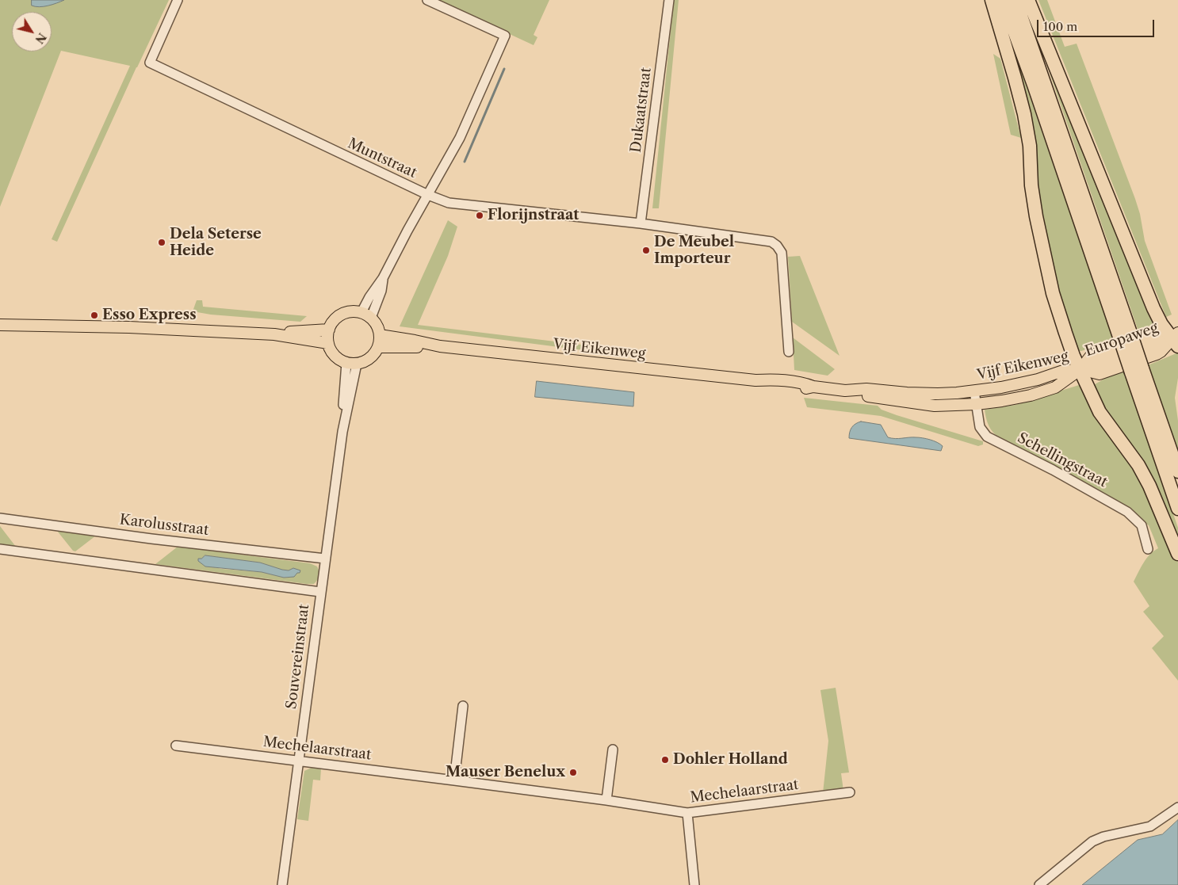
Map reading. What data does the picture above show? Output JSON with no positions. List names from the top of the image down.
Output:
{
  "streets": {
    "main road": ["Europaweg", "Vijf Eikenweg"],
    "street": [
      "Dukaatstraat",
      "Muntstraat",
      "Schellingstraat",
      "Karolusstraat",
      "Souvereinstraat",
      "Mechelaarstraat"
    ]
  },
  "crossings": [
    ["Europaweg", "Vijf Eikenweg"],
    ["Vijf Eikenweg", "Schellingstraat"],
    ["Vijf Eikenweg", "Souvereinstraat"],
    ["Karolusstraat", "Souvereinstraat"],
    ["Souvereinstraat", "Mechelaarstraat"]
  ],
  "places": [
    "Florijnstraat",
    "Dela Seterse Heide",
    "De Meubel Importeur",
    "Esso Express",
    "Dohler Holland",
    "Mauser Benelux"
  ],
  "scale_bar": "100 m",
  "north": "bottom right"
}
